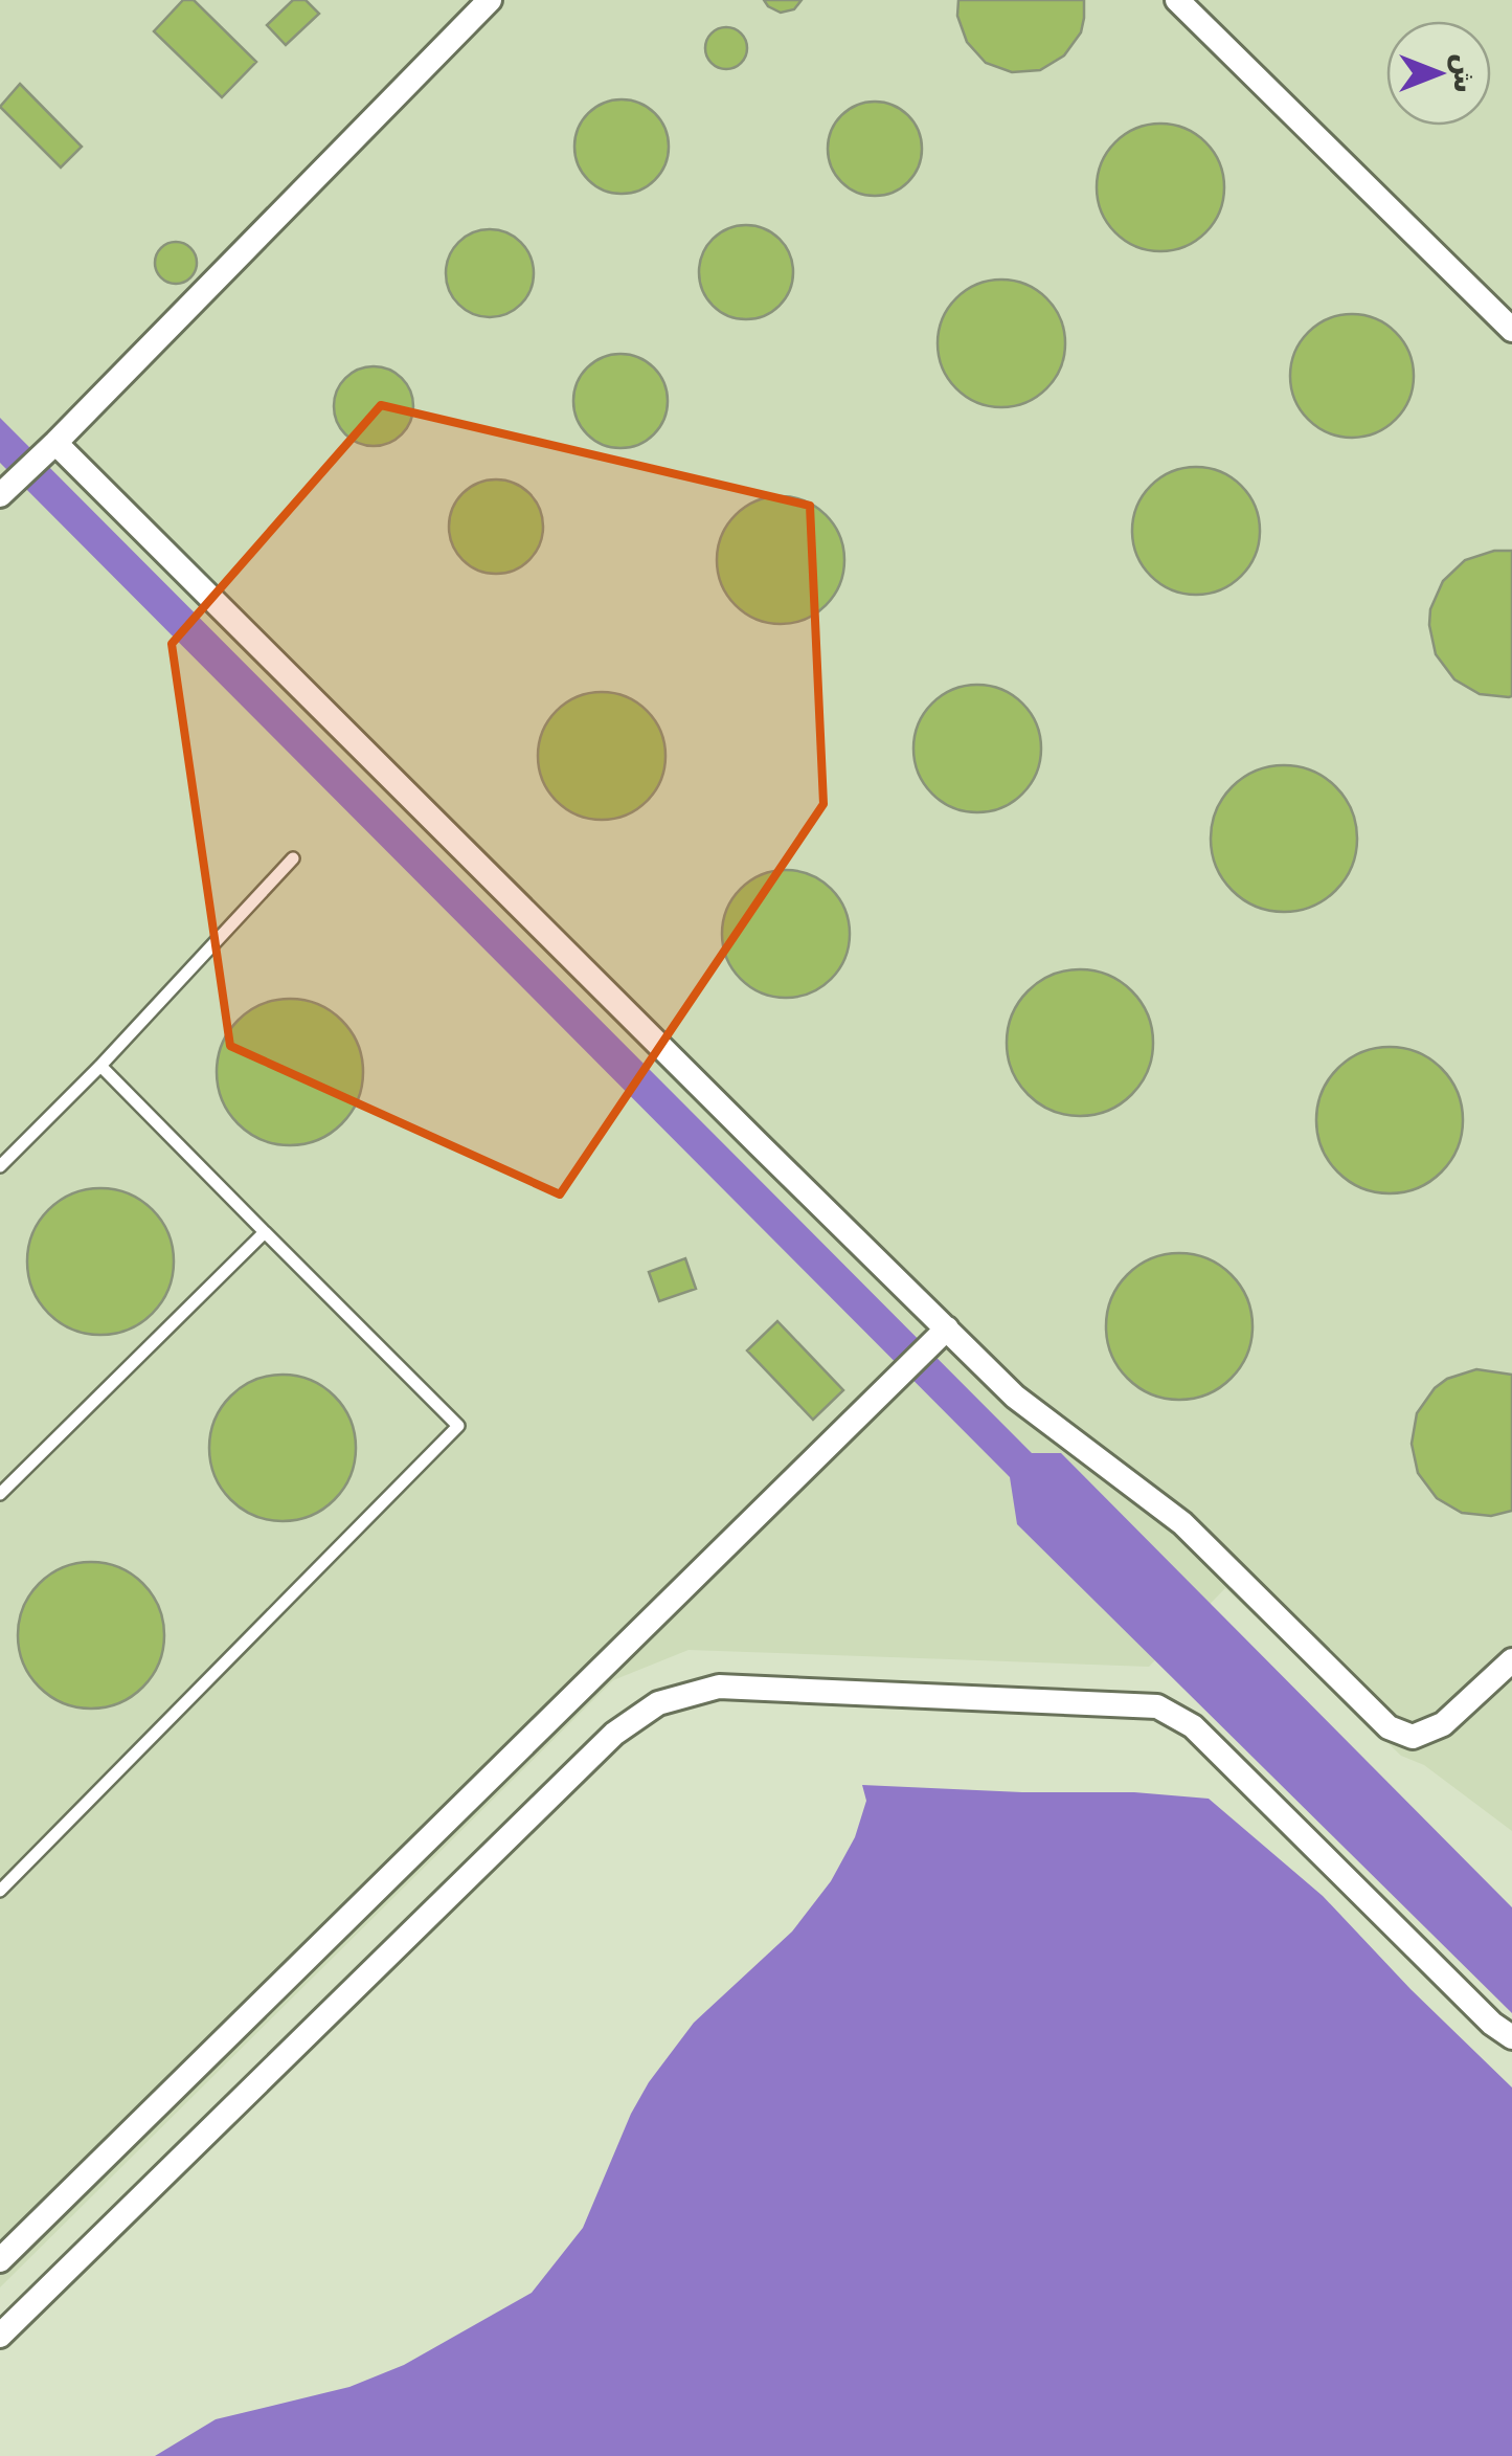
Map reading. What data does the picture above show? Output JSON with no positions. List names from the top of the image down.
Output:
{
  "north": "right"
}
